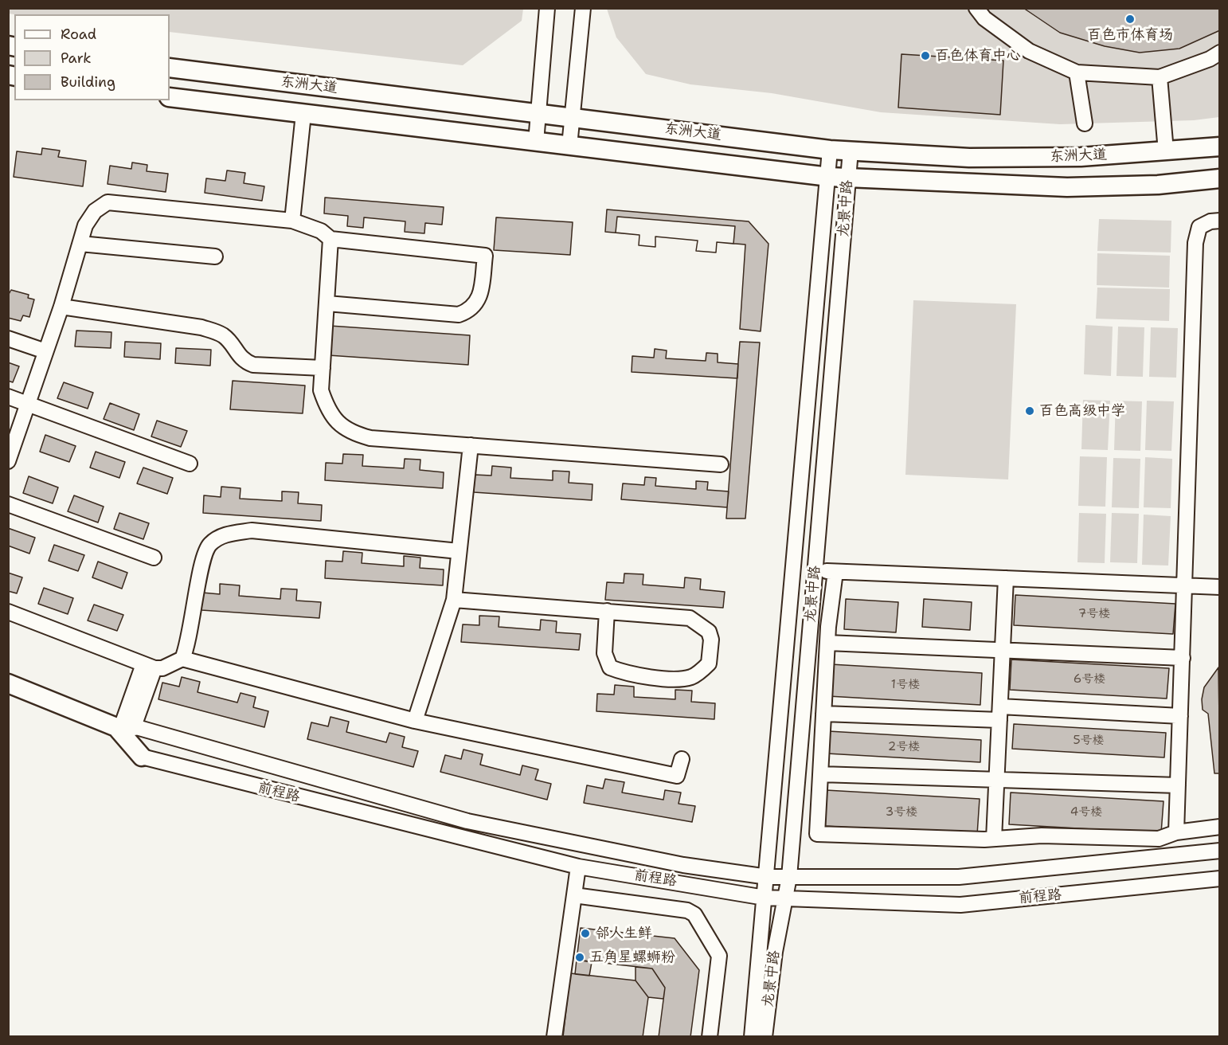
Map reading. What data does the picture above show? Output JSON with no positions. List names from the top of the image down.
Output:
{
  "streets": {
    "main road": ["东洲大道", "前程路"],
    "street": ["龙景中路"]
  },
  "crossings": [
    ["东洲大道", "龙景中路"],
    ["龙景中路", "前程路"]
  ],
  "places": [
    "百色市体育场",
    "百色体育中心",
    "百色高级中学",
    "邻人生鲜",
    "五角星螺蛳粉"
  ],
  "house_numbers": [
    "7号楼",
    "6号楼",
    "1号楼",
    "5号楼",
    "2号楼",
    "3号楼",
    "4号楼"
  ],
  "legend": ["Road", "Park", "Building"]
}
